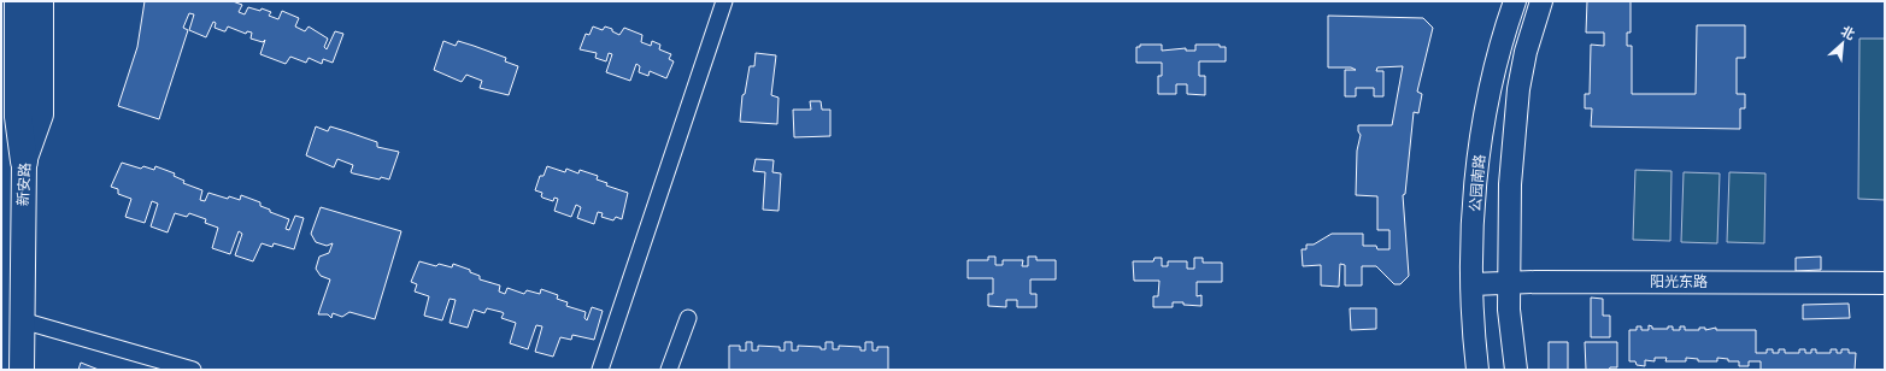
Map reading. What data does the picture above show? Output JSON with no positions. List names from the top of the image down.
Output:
{
  "streets": {
    "main road": ["公园南路", "新安路", "阳光东路"]
  },
  "crossings": [
    ["公园南路", "阳光东路"]
  ],
  "north": "top right"
}
